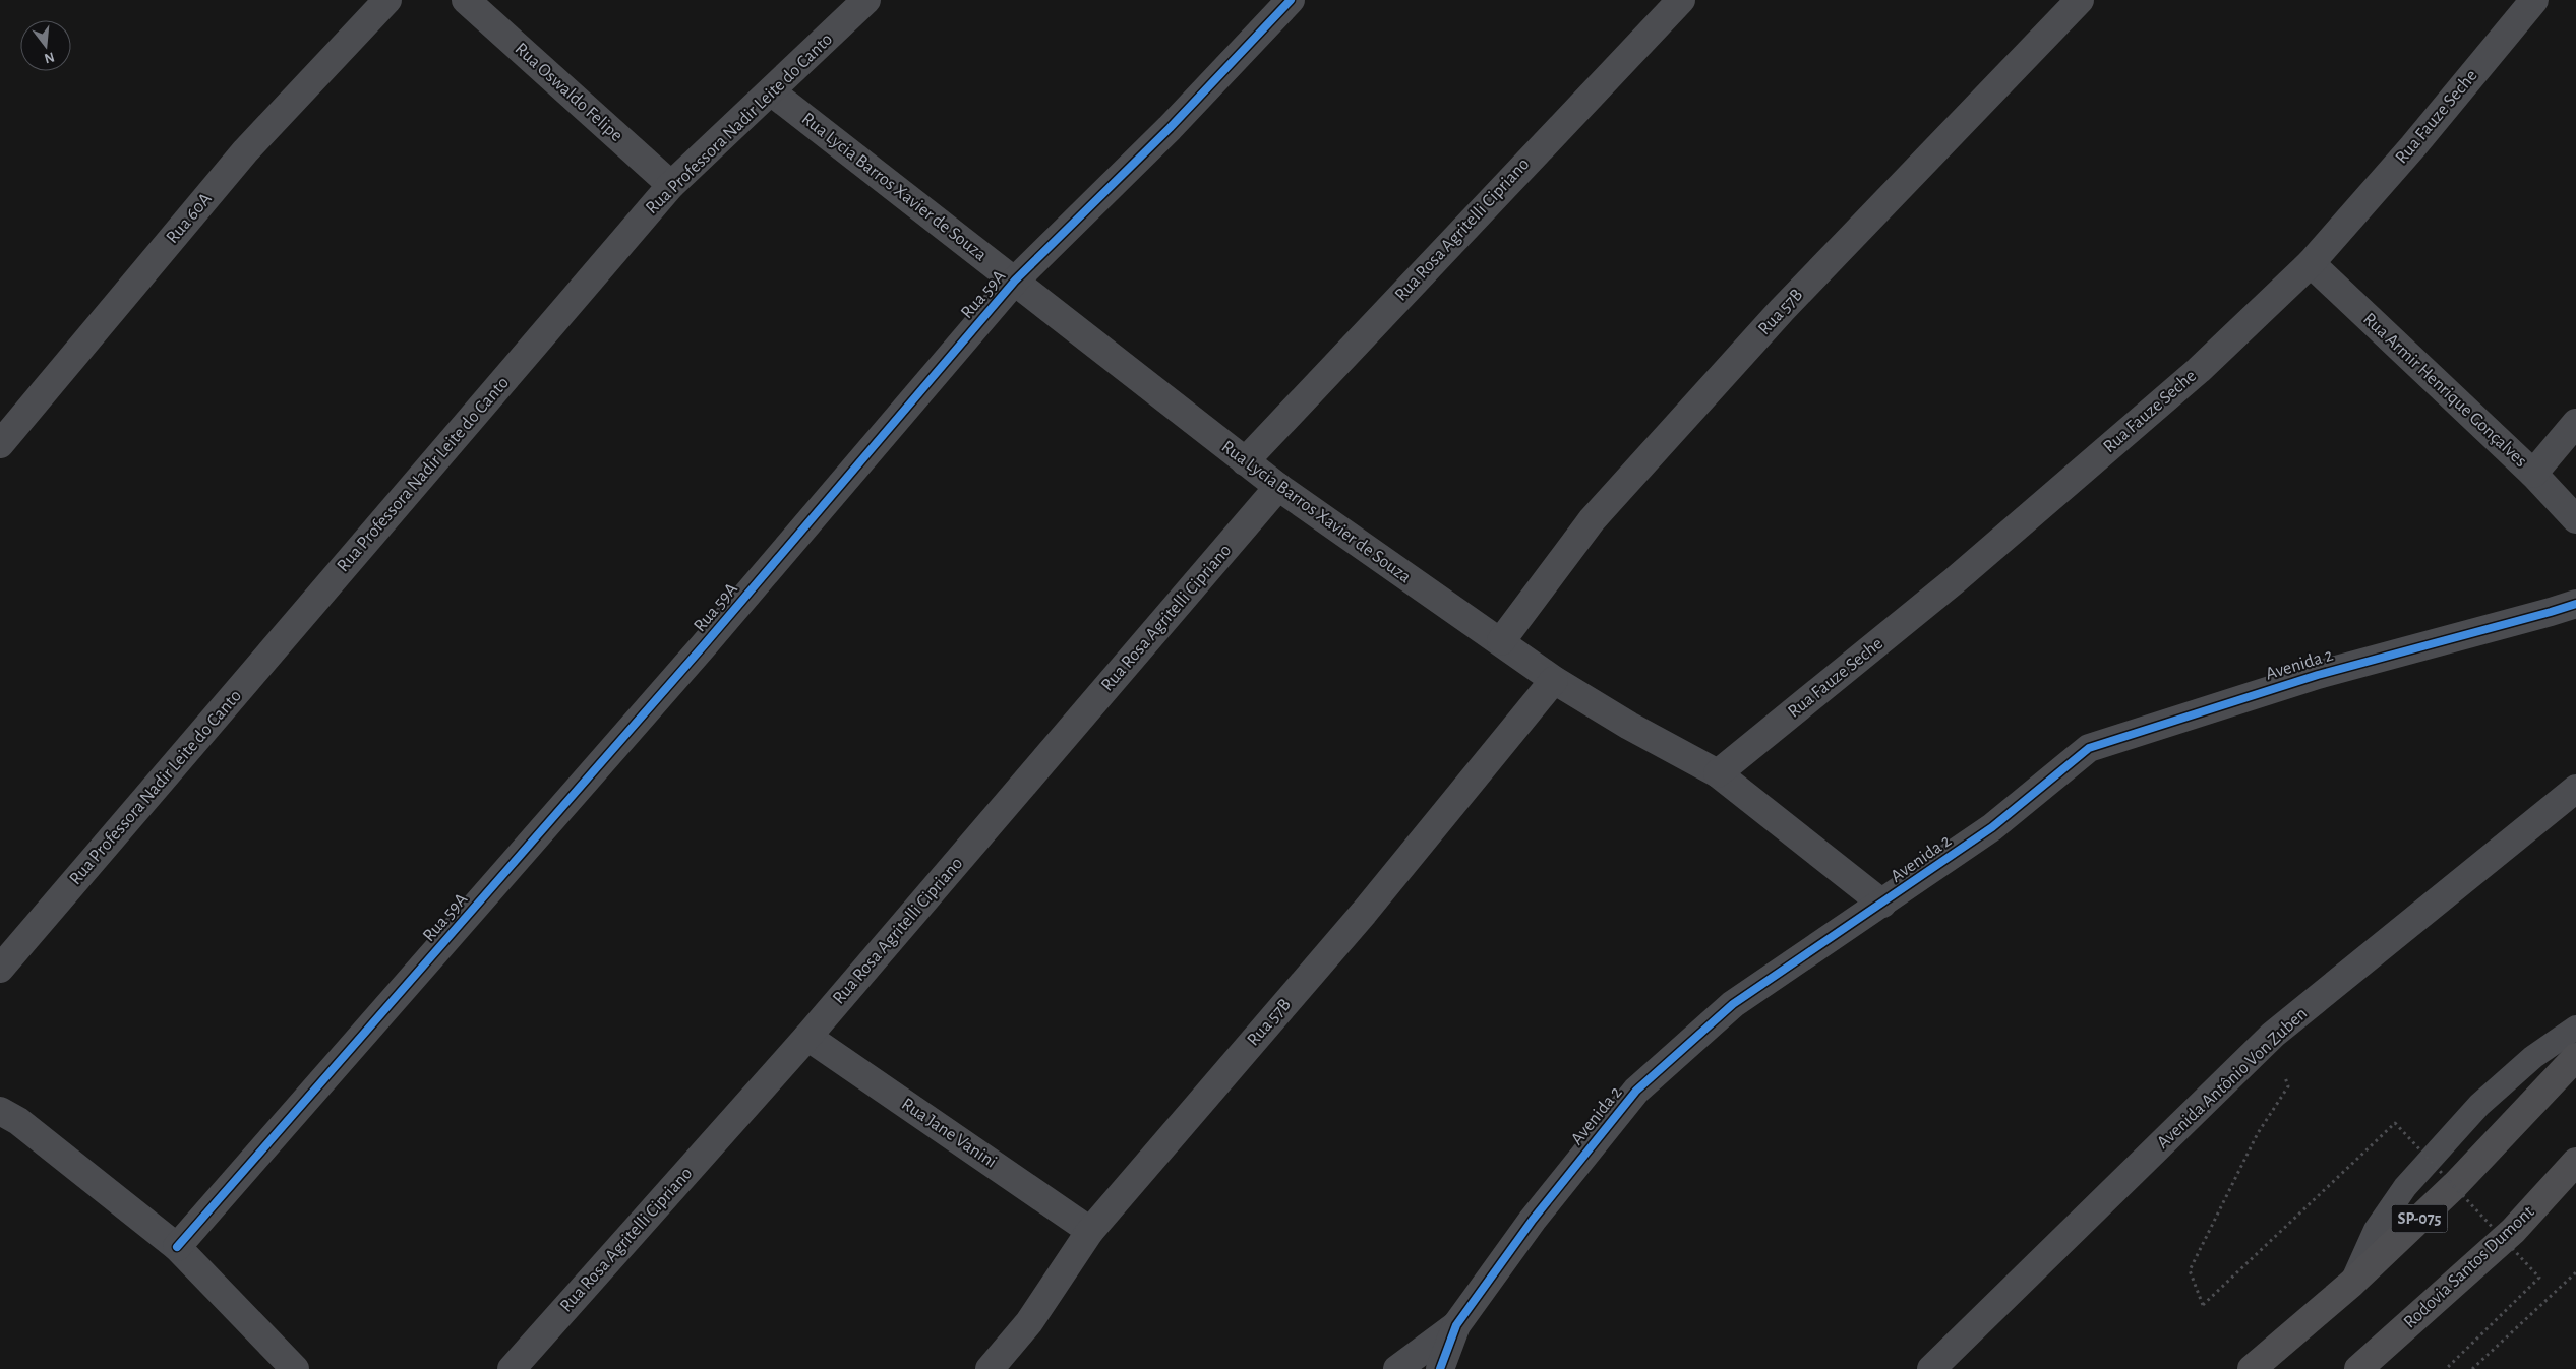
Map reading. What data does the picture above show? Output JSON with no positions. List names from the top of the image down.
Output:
{
  "streets": {
    "highway": ["SP-075", "Rodovia Santos Dumont"],
    "street": [
      "Rua Oswaldo Felipe",
      "Rua Fauze Seche",
      "Rua Professora Nadir Leite do Canto",
      "Rua Lycia Barros Xavier de Souza",
      "Rua 60A",
      "Rua Rosa Agritelli Cipriano",
      "Rua 59A",
      "Rua 57B",
      "Rua Armir Henrique Gonçalves",
      "Avenida 2",
      "Avenida Antônio Von Zuben",
      "Rua Jane Vanini"
    ]
  },
  "crossings": [
    ["Rua Oswaldo Felipe", "Rua Professora Nadir Leite do Canto"],
    ["Rua Fauze Seche", "Rua Lycia Barros Xavier de Souza"],
    ["Rua Fauze Seche", "Rua Armir Henrique Gonçalves"],
    ["Rua Professora Nadir Leite do Canto", "Rua Lycia Barros Xavier de Souza"],
    ["Rua Lycia Barros Xavier de Souza", "Rua Rosa Agritelli Cipriano"],
    ["Rua Lycia Barros Xavier de Souza", "Rua 59A"],
    ["Rua Lycia Barros Xavier de Souza", "Rua 57B"],
    ["Rua Lycia Barros Xavier de Souza", "Avenida 2"],
    ["Rua Rosa Agritelli Cipriano", "Rua Jane Vanini"],
    ["Rua 57B", "Rua Jane Vanini"]
  ],
  "north": "bottom"
}
